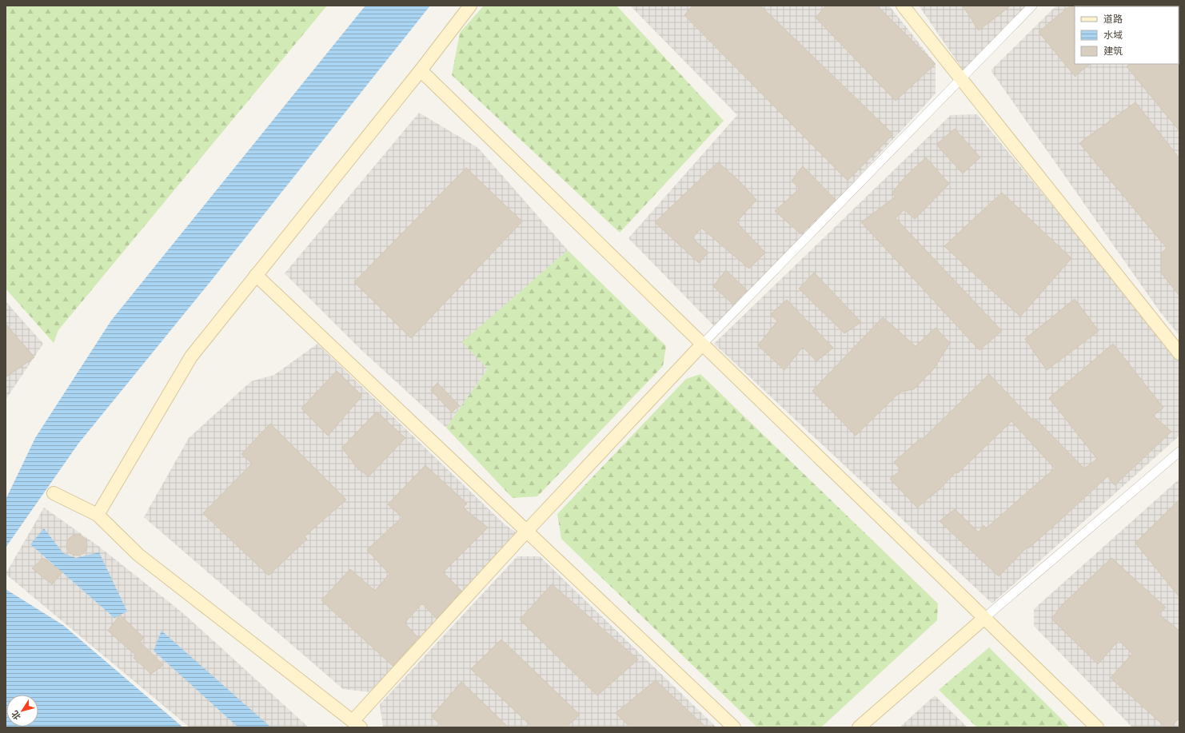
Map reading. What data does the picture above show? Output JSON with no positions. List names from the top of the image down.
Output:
{
  "legend": ["道路", "水域", "建筑"],
  "north": "bottom left"
}
